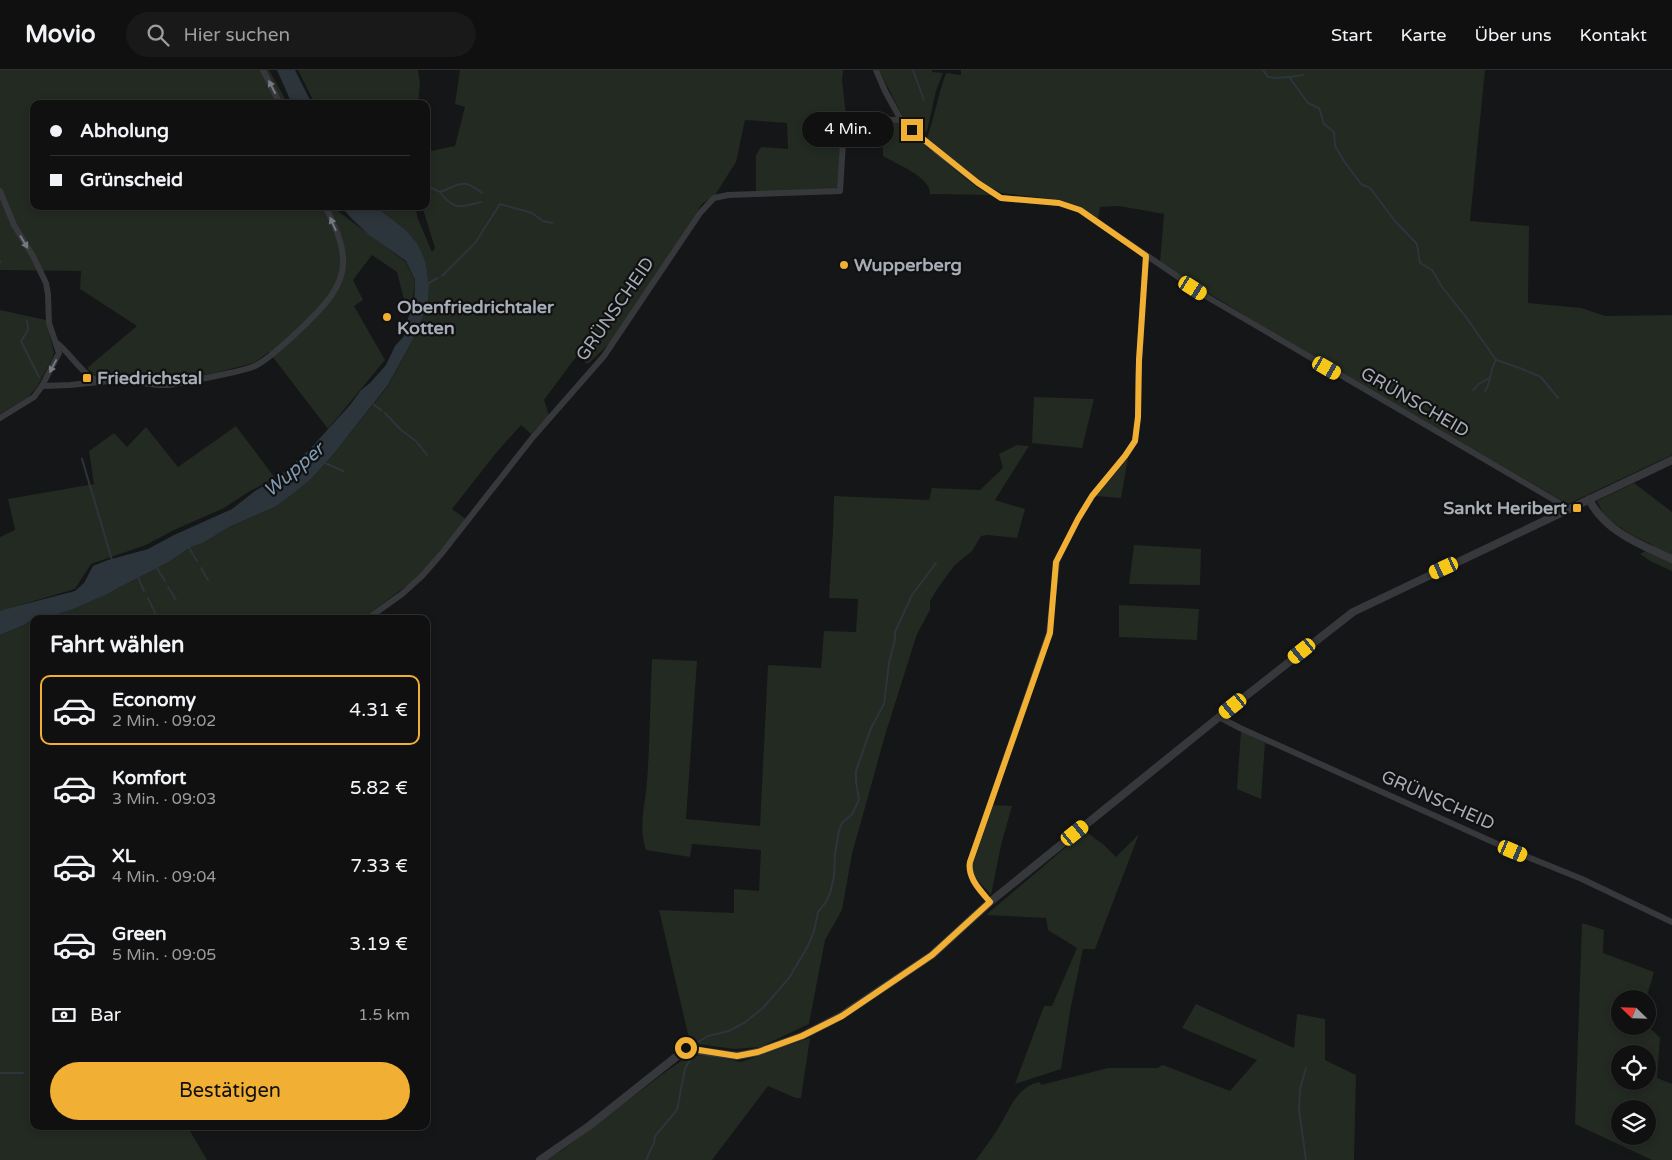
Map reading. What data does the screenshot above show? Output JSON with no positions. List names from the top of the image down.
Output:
{
  "streets": {
    "street": ["GRÜNSCHEID"]
  },
  "water": ["Wupper"],
  "places": {
    "other": ["Wupperberg", "Obenfriedrichtaler Kotten"],
    "transit": ["Friedrichstal", "Sankt Heribert"]
  },
  "north": "top left",
  "page": {
    "header": "Movio",
    "search": "Hier suchen",
    "nav": [
      "Start",
      "Karte",
      "Über uns",
      "Kontakt"
    ],
    "banner": ["Abholung", "Grünscheid"],
    "bubble": "4 Min.",
    "heading": "Fahrt wählen",
    "list": [
      {
        "name": "Economy",
        "note": "2 Min. · 09:02",
        "value": "4.31 €"
      },
      {
        "name": "Komfort",
        "note": "3 Min. · 09:03",
        "value": "5.82 €"
      },
      {
        "name": "XL",
        "note": "4 Min. · 09:04",
        "value": "7.33 €"
      },
      {
        "name": "Green",
        "note": "5 Min. · 09:05",
        "value": "3.19 €"
      }
    ],
    "pay": ["Bar", "1.5 km"],
    "buttons": "Bestätigen"
  }
}
